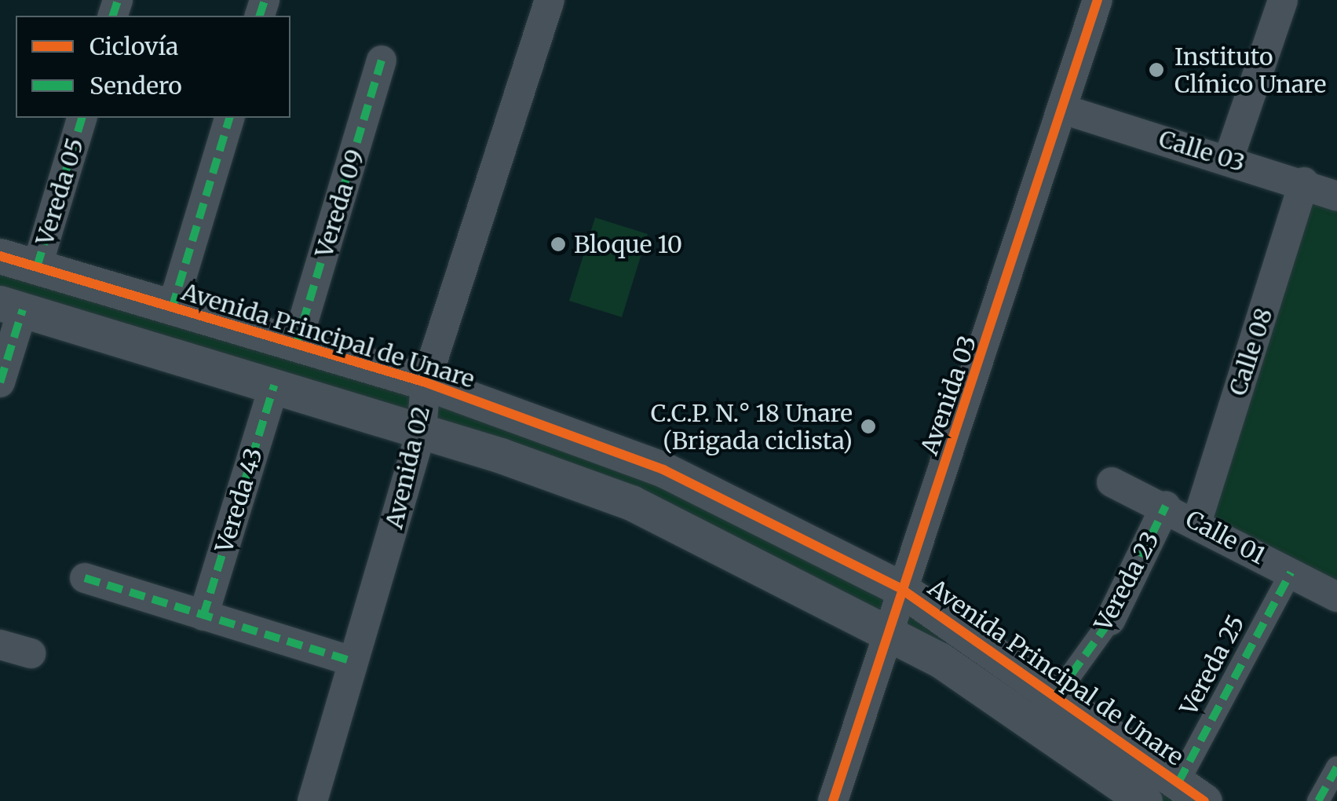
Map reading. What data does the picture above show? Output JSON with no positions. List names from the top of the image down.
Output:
{
  "streets": {
    "street": [
      "Calle 03",
      "Vereda 05",
      "Vereda 09",
      "Avenida Principal de Unare",
      "Calle 08",
      "Avenida 03",
      "Avenida 02",
      "Vereda 43",
      "Calle 01",
      "Vereda 23",
      "Vereda 25"
    ]
  },
  "crossings": [
    ["Calle 03", "Calle 08"],
    ["Calle 03", "Avenida 03"],
    ["Vereda 05", "Avenida Principal de Unare"],
    ["Vereda 09", "Avenida Principal de Unare"],
    ["Avenida Principal de Unare", "Avenida 03"],
    ["Avenida Principal de Unare", "Avenida 02"],
    ["Avenida Principal de Unare", "Vereda 23"],
    ["Avenida Principal de Unare", "Vereda 25"],
    ["Calle 08", "Calle 01"],
    ["Calle 01", "Vereda 23"],
    ["Calle 01", "Vereda 25"]
  ],
  "places": ["Instituto Clínico Unare", "Bloque 10", "C.C.P. N.° 18 Unare (Brigada ciclista)"],
  "legend": ["Ciclovía", "Sendero"]
}
